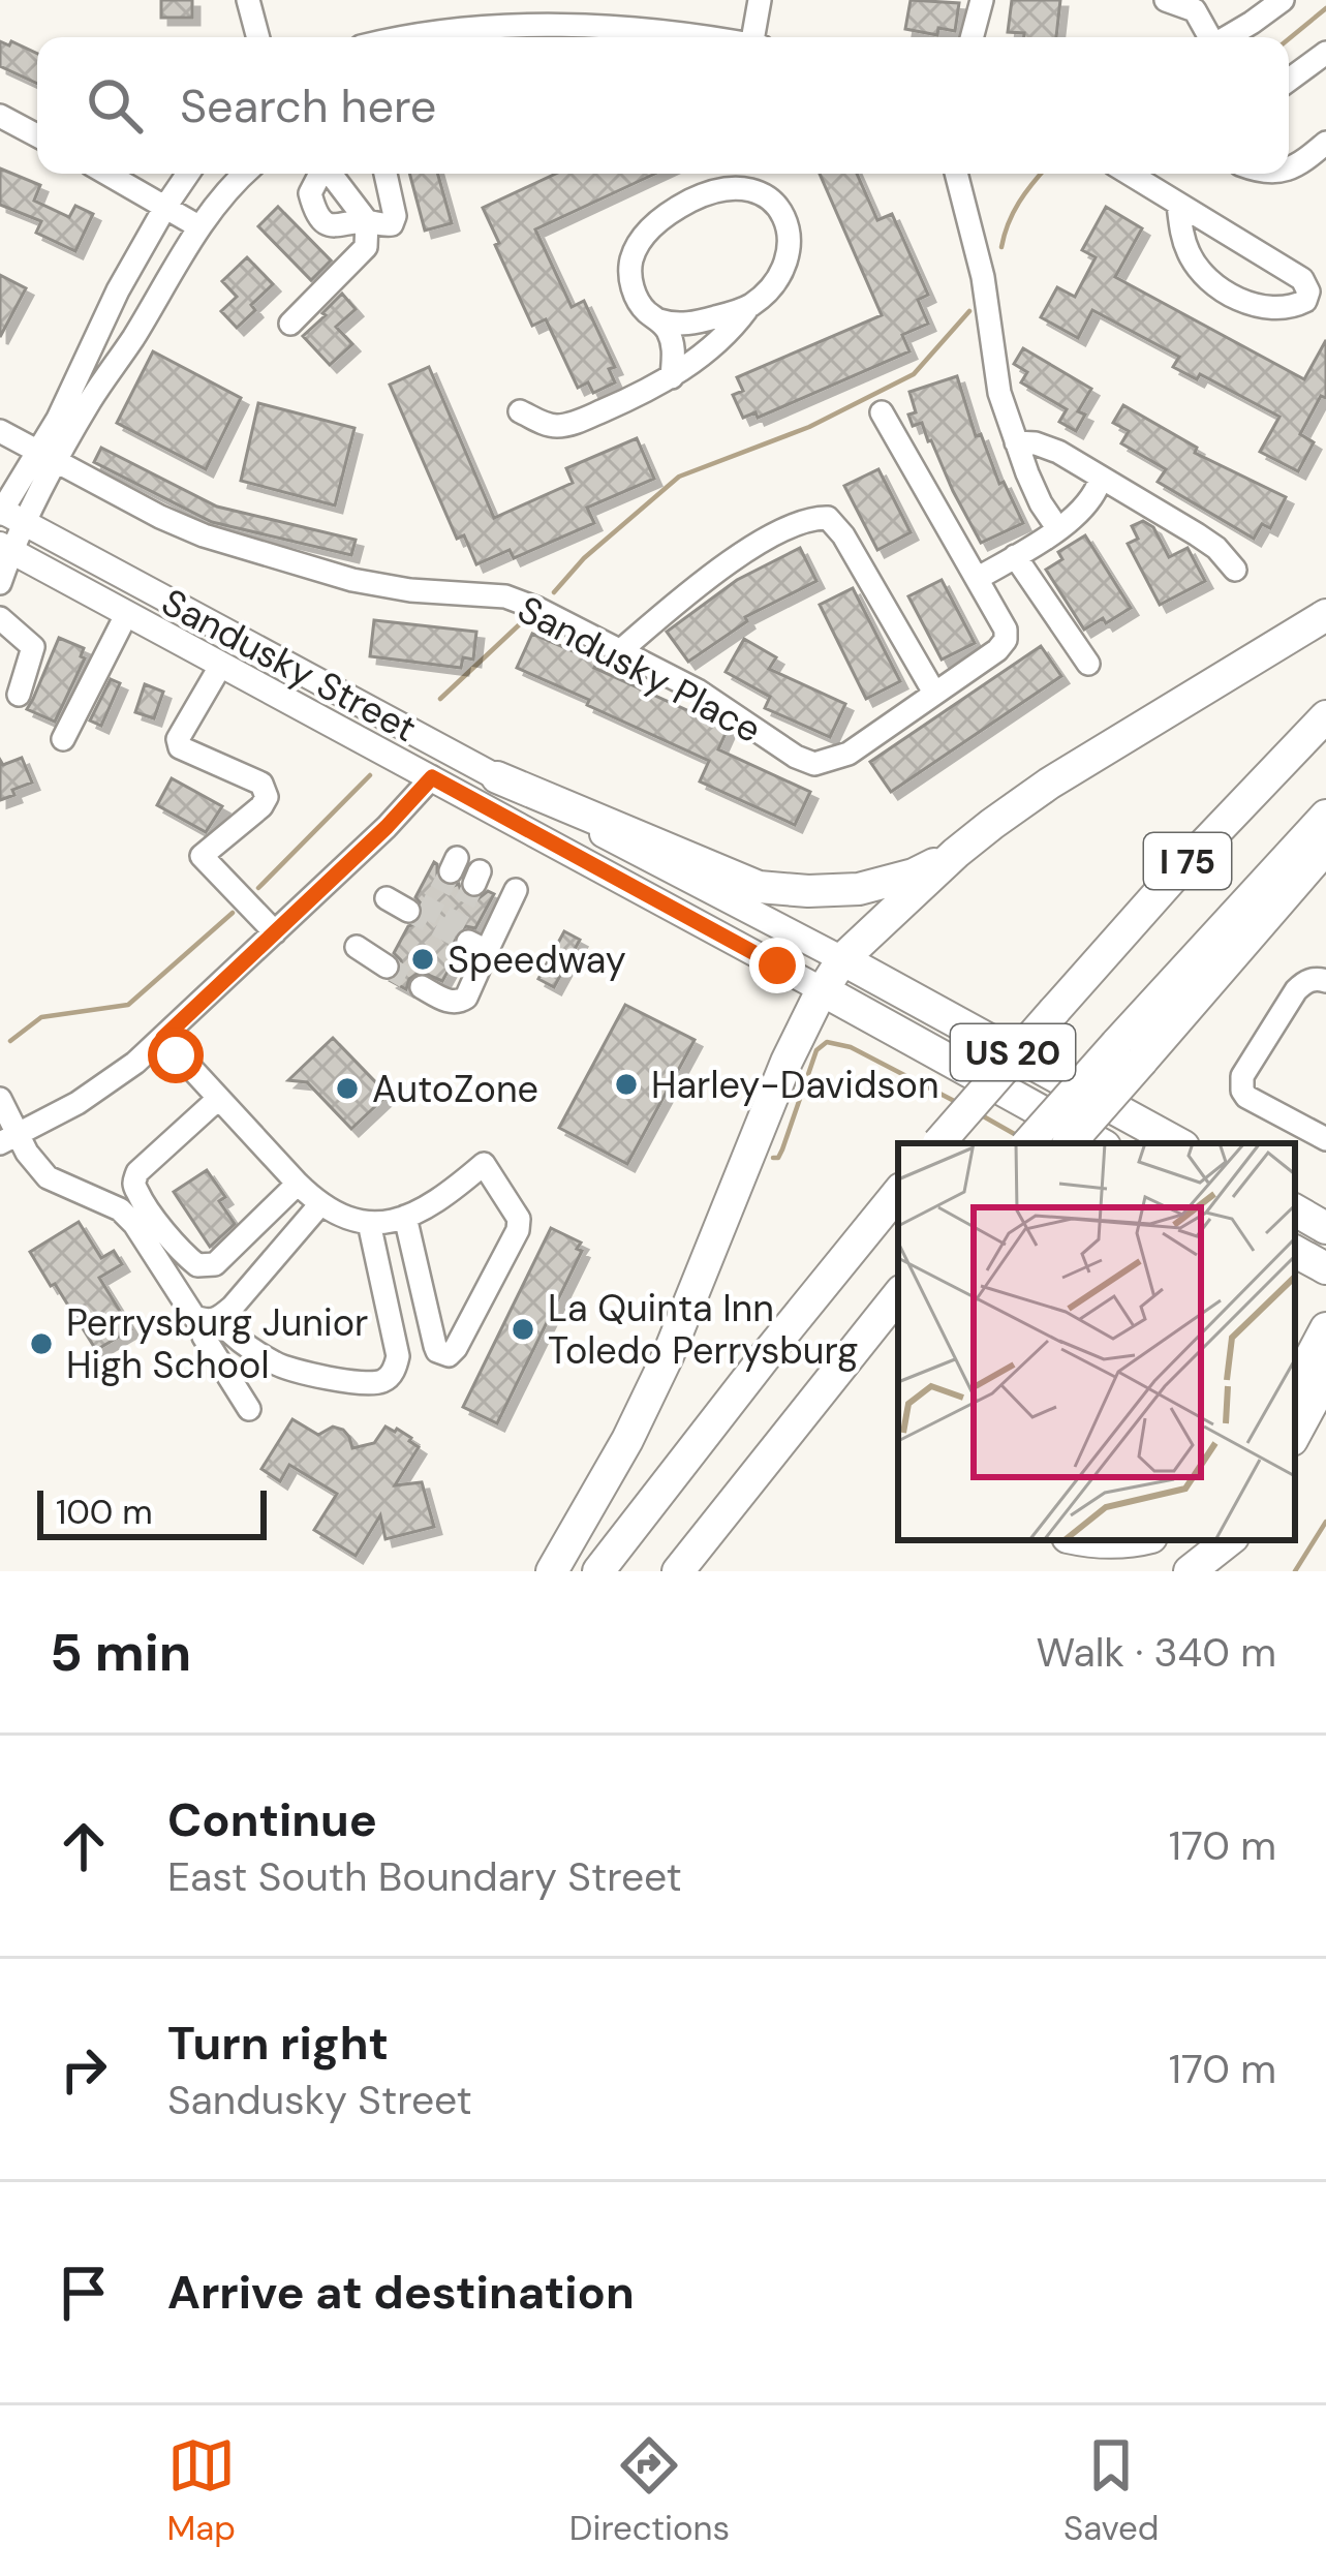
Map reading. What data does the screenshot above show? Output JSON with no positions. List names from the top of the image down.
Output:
{
  "streets": {
    "highway": ["I 75", "US 20"],
    "main road": ["Sandusky Street"],
    "street": ["Sandusky Place"]
  },
  "crossings": [
    ["Sandusky Street", "US 20"]
  ],
  "places": [
    "Speedway",
    "Harley-Davidson",
    "AutoZone",
    "La Quinta Inn Toledo Perrysburg",
    "Perrysburg Junior High School"
  ],
  "scale_bar": "100 m",
  "page": {
    "search": "Search here",
    "scale": "100 m",
    "heading": ["5 min", "Walk · 340 m"],
    "list": [
      ["Continue", "East South Boundary Street", "170 m"],
      ["Turn right", "Sandusky Street", "170 m"],
      "Arrive at destination"
    ],
    "nav": ["Map", "Directions", "Saved"]
  }
}
